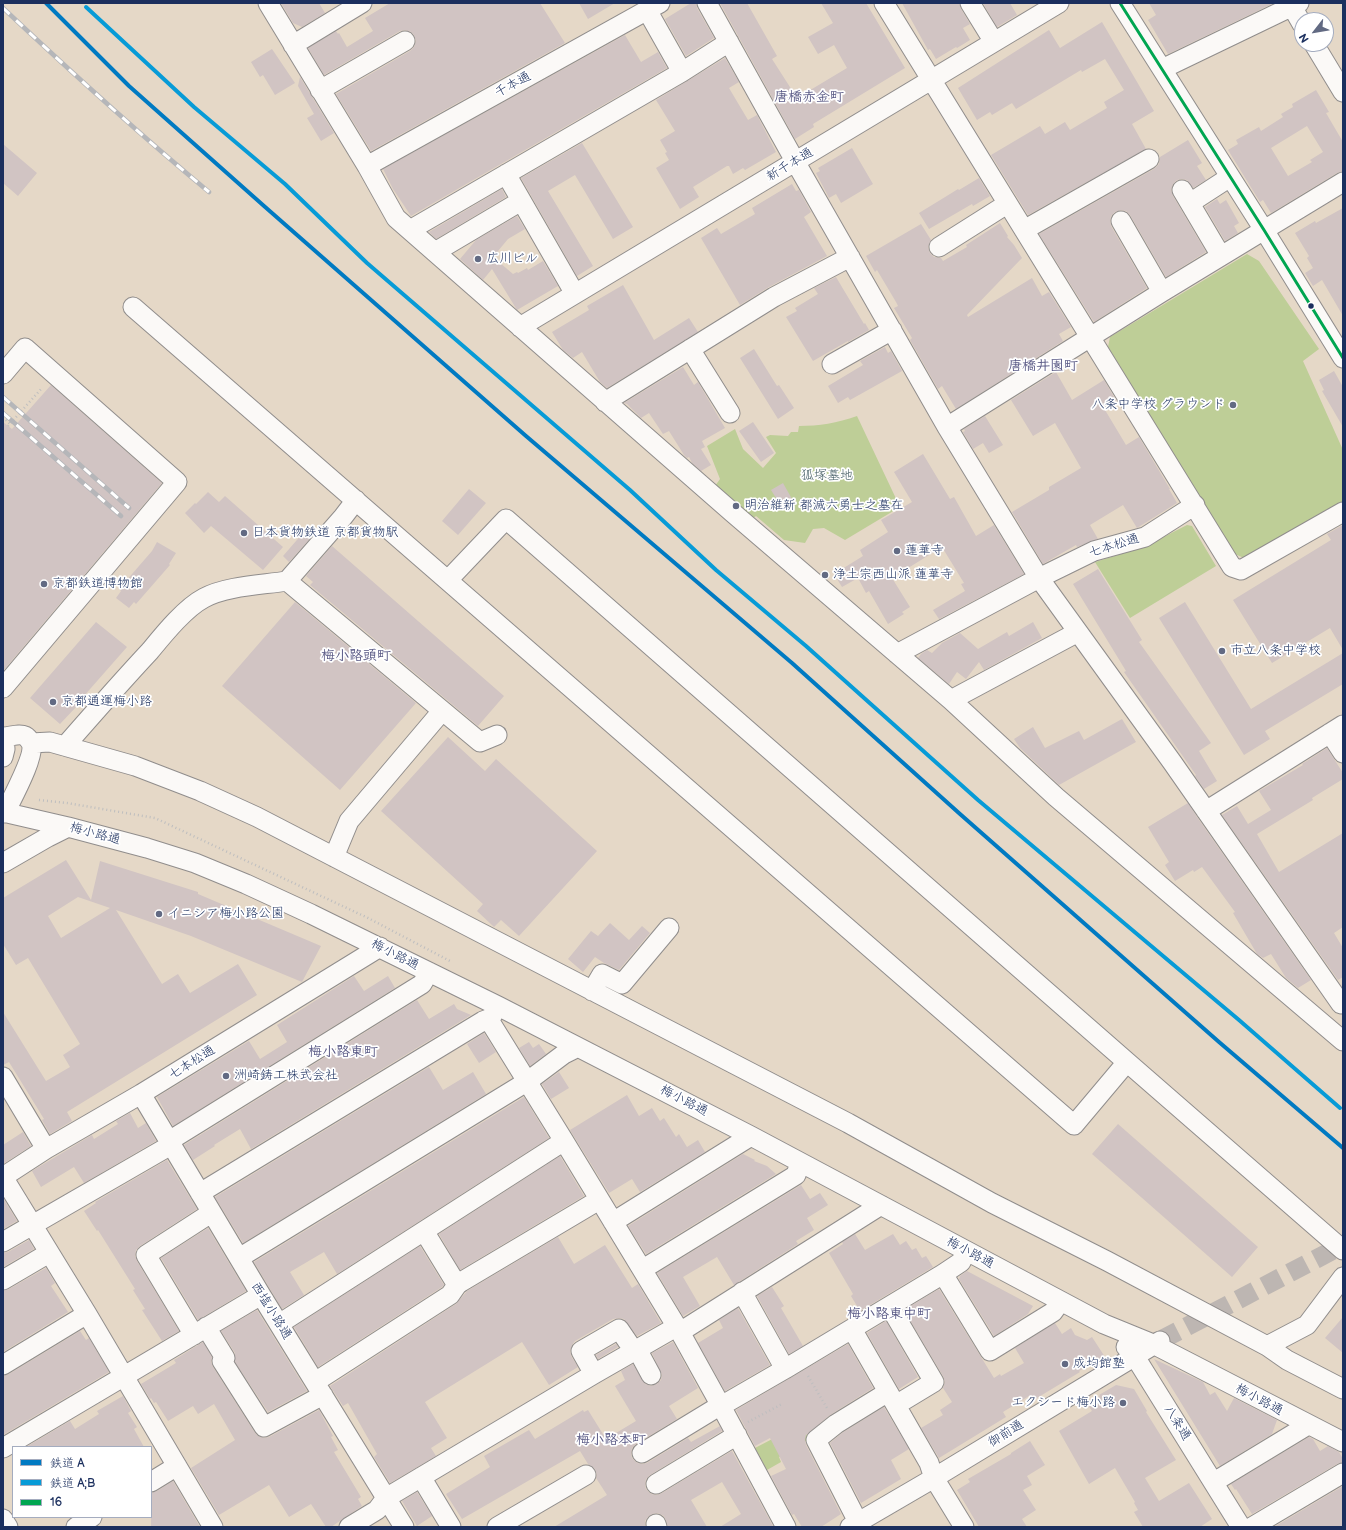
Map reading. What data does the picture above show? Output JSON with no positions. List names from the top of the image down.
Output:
{
  "streets": {
    "street": [
      "千本通",
      "新千本通",
      "七本松通",
      "梅小路通",
      "西塩小路通",
      "八条通",
      "御前通"
    ]
  },
  "crossings": [
    ["七本松通", "梅小路通"],
    ["七本松通", "西塩小路通"],
    ["梅小路通", "八条通"],
    ["梅小路通", "御前通"],
    ["八条通", "御前通"]
  ],
  "districts": [
    "唐橋赤金町",
    "唐橋井園町",
    "梅小路頭町",
    "梅小路東町",
    "梅小路東中町",
    "梅小路本町"
  ],
  "parks": ["狐塚墓地"],
  "places": [
    "広川ビル",
    "八条中学校 グラウンド",
    "明治維新 都滅六勇士之墓在",
    "日本貨物鉄道 京都貨物駅",
    "蓮華寺",
    "浄土宗西山派 蓮華寺",
    "京都鉄道博物館",
    "市立八条中学校",
    "京都通運梅小路",
    "イニシア梅小路公園",
    "洲崎鋳工株式会社",
    "成均館塾",
    "エクシード梅小路"
  ],
  "lines": ["rail line A", "transit line 16", "rail line A;B"],
  "legend": ["鉄道 A", "鉄道 A;B", "16"],
  "north": "bottom left"
}
